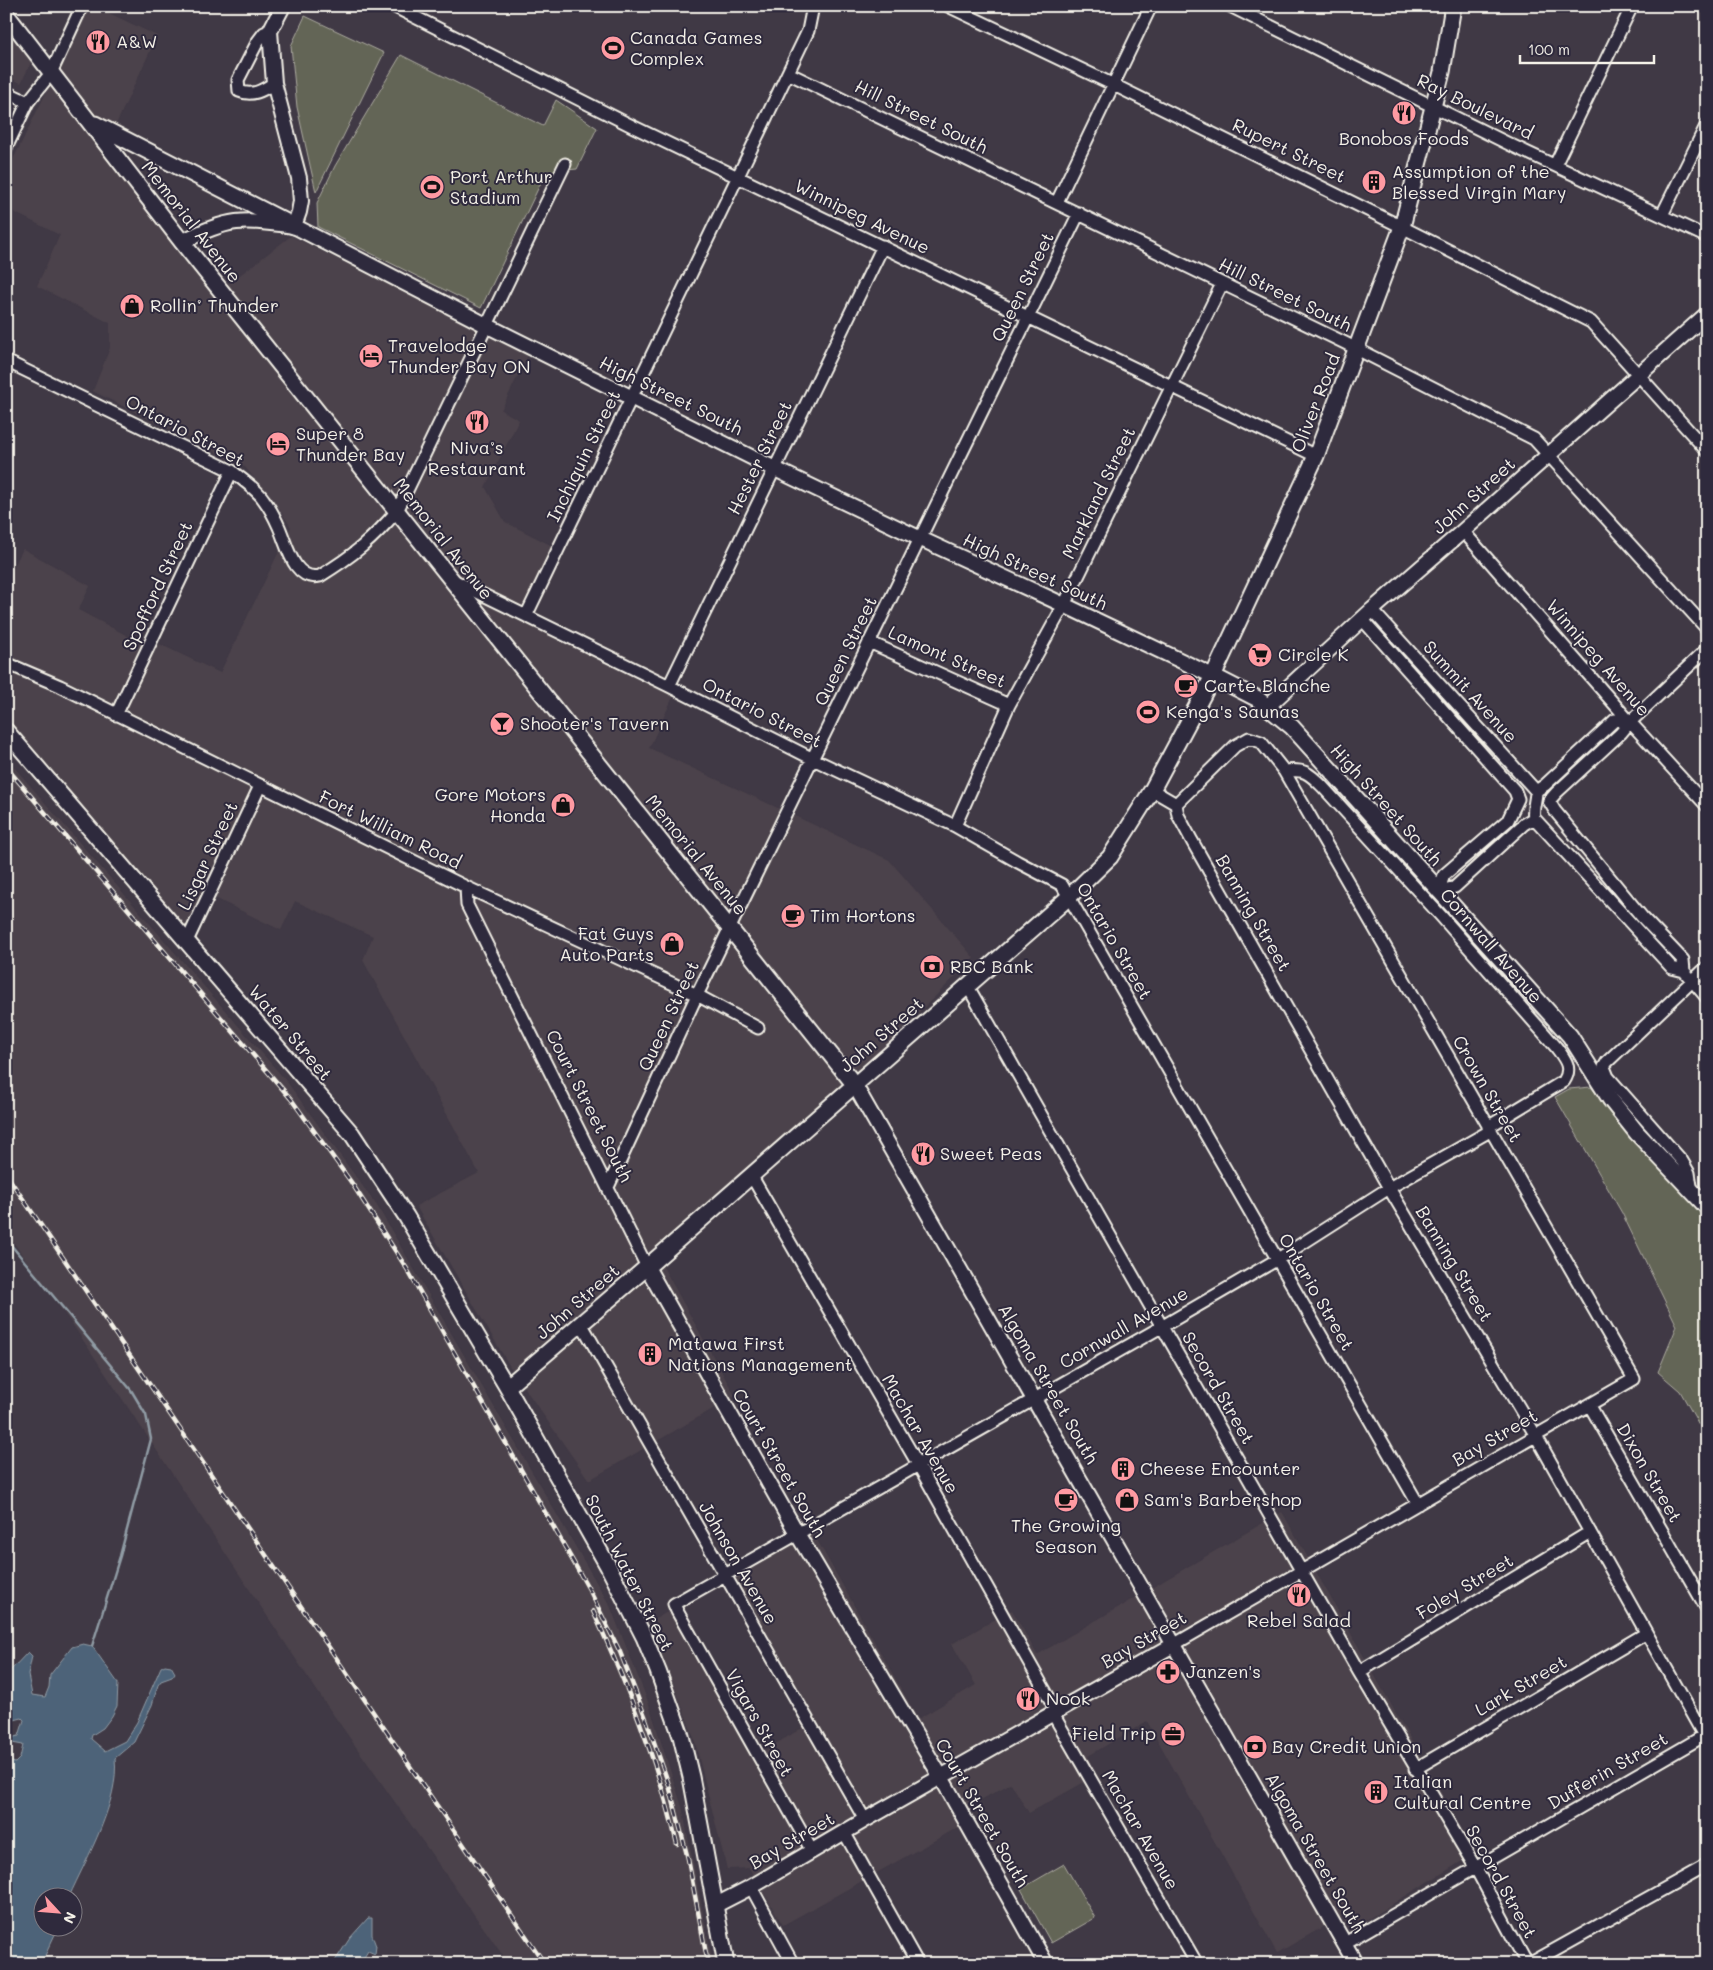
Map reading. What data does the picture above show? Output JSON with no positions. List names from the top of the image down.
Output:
{
  "streets": {
    "main road": [
      "Memorial Avenue",
      "High Street South",
      "Oliver Road",
      "John Street",
      "Water Street",
      "South Water Street"
    ],
    "street": [
      "Ray Boulevard",
      "Hill Street South",
      "Rupert Street",
      "Winnipeg Avenue",
      "Queen Street",
      "Ontario Street",
      "Inchiquin Street",
      "Hester Street",
      "Markland Street",
      "Spofford Street",
      "Lamont Street",
      "Summit Avenue",
      "Fort William Road",
      "Lisgar Street",
      "Banning Street",
      "Cornwall Avenue",
      "Crown Street",
      "Court Street South",
      "Algoma Street South",
      "Secord Street",
      "Machar Avenue",
      "Bay Street",
      "Dixon Street",
      "Johnson Avenue",
      "Foley Street",
      "Lark Street",
      "Vigars Street",
      "Dufferin Street"
    ]
  },
  "crossings": [
    ["Ray Boulevard", "Oliver Road"],
    ["Hill Street South", "Queen Street"],
    ["Hill Street South", "Oliver Road"],
    ["Hill Street South", "Inchiquin Street"],
    ["Hill Street South", "Markland Street"],
    ["Hill Street South", "John Street"],
    ["Rupert Street", "Oliver Road"],
    ["Rupert Street", "John Street"],
    ["Winnipeg Avenue", "Queen Street"],
    ["Winnipeg Avenue", "Oliver Road"],
    ["Winnipeg Avenue", "Inchiquin Street"],
    ["Winnipeg Avenue", "Hester Street"],
    ["Winnipeg Avenue", "Markland Street"],
    ["Winnipeg Avenue", "John Street"],
    ["Memorial Avenue", "Queen Street"],
    ["Memorial Avenue", "High Street South"],
    ["Memorial Avenue", "Ontario Street"],
    ["Memorial Avenue", "John Street"],
    ["Memorial Avenue", "Algoma Street South"],
    ["Queen Street", "High Street South"],
    ["Queen Street", "Ontario Street"],
    ["Queen Street", "Lamont Street"],
    ["Queen Street", "Fort William Road"],
    ["Queen Street", "Court Street South"],
    ["High Street South", "Oliver Road"],
    ["High Street South", "Inchiquin Street"],
    ["High Street South", "Hester Street"],
    ["High Street South", "Markland Street"],
    ["High Street South", "John Street"],
    ["High Street South", "Summit Avenue"],
    ["Oliver Road", "John Street"],
    ["Ontario Street", "Inchiquin Street"],
    ["Ontario Street", "Hester Street"],
    ["Ontario Street", "Markland Street"],
    ["Ontario Street", "John Street"],
    ["Ontario Street", "Spofford Street"],
    ["Ontario Street", "Cornwall Avenue"],
    ["Ontario Street", "Bay Street"],
    ["Markland Street", "Lamont Street"],
    ["John Street", "Summit Avenue"],
    ["John Street", "Water Street"],
    ["John Street", "Court Street South"],
    ["John Street", "Algoma Street South"],
    ["John Street", "Secord Street"],
    ["John Street", "Machar Avenue"],
    ["John Street", "Johnson Avenue"],
    ["John Street", "South Water Street"],
    ["Spofford Street", "Fort William Road"],
    ["Fort William Road", "Lisgar Street"],
    ["Fort William Road", "Court Street South"],
    ["Lisgar Street", "Water Street"],
    ["Banning Street", "Cornwall Avenue"],
    ["Banning Street", "Bay Street"],
    ["Banning Street", "Foley Street"],
    ["Banning Street", "Lark Street"],
    ["Banning Street", "Dufferin Street"],
    ["Cornwall Avenue", "Crown Street"],
    ["Cornwall Avenue", "Court Street South"],
    ["Cornwall Avenue", "Algoma Street South"],
    ["Cornwall Avenue", "Secord Street"],
    ["Cornwall Avenue", "Machar Avenue"],
    ["Cornwall Avenue", "Johnson Avenue"],
    ["Cornwall Avenue", "Vigars Street"],
    ["Water Street", "South Water Street"],
    ["Crown Street", "Bay Street"],
    ["Crown Street", "Dixon Street"],
    ["Court Street South", "Bay Street"],
    ["Algoma Street South", "Bay Street"],
    ["Algoma Street South", "Dufferin Street"],
    ["Secord Street", "Bay Street"],
    ["Secord Street", "Foley Street"],
    ["Secord Street", "Lark Street"],
    ["Secord Street", "Dufferin Street"],
    ["Machar Avenue", "Bay Street"],
    ["Bay Street", "Dixon Street"],
    ["Bay Street", "Johnson Avenue"],
    ["Bay Street", "South Water Street"],
    ["Bay Street", "Vigars Street"]
  ],
  "places": {
    "restaurant": [
      "A&W",
      "Bonobos Foods",
      "Niva’s Restaurant",
      "Sweet Peas",
      "Rebel Salad",
      "Nook"
    ],
    "sports": ["Canada Games Complex", "Port Arthur Stadium", "Kenga's Saunas"],
    "building": [
      "Assumption of the Blessed Virgin Mary",
      "Matawa First Nations Management",
      "Cheese Encounter",
      "Italian Cultural Centre"
    ],
    "shop": [
      "Rollin’ Thunder",
      "Gore Motors Honda",
      "Fat Guys Auto Parts",
      "Sam's Barbershop"
    ],
    "hotel": ["Travelodge Thunder Bay ON", "Super 8 Thunder Bay"],
    "supermarket": ["Circle K"],
    "cafe": ["Carte Blanche", "Tim Hortons", "The Growing Season"],
    "bar": ["Shooter's Tavern"],
    "bank": ["RBC Bank", "Bay Credit Union"],
    "pharmacy": ["Janzen's"],
    "office": ["Field Trip"]
  },
  "scale_bar": "100 m",
  "north": "bottom right"
}
